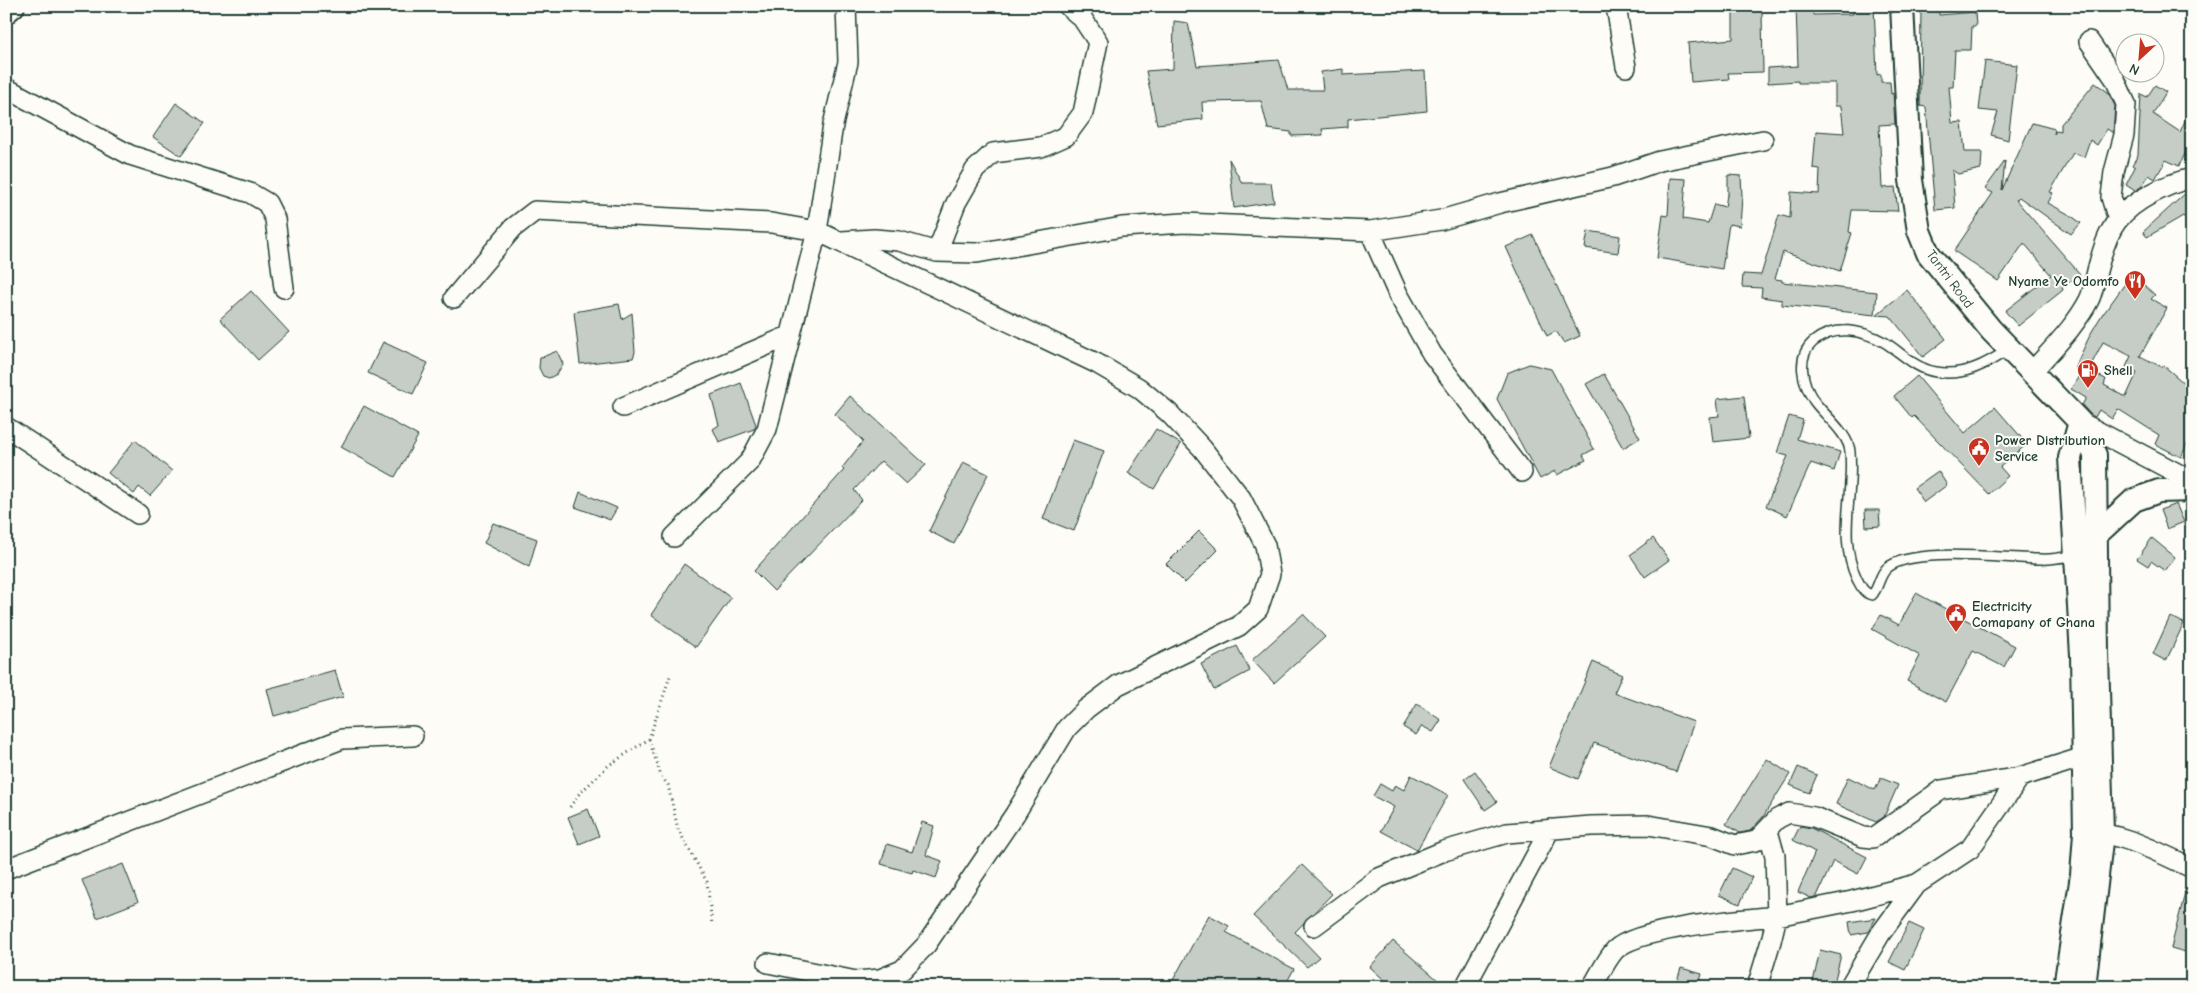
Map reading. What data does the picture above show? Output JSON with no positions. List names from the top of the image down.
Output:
{
  "streets": {
    "street": ["Tantri Road"]
  },
  "places": {
    "restaurant": ["Nyame Ye Odomfo"],
    "fuel station": ["Shell"],
    "public building": ["Power Distribution Service", "Electricity Comapany of Ghana"]
  },
  "north": "bottom left"
}
